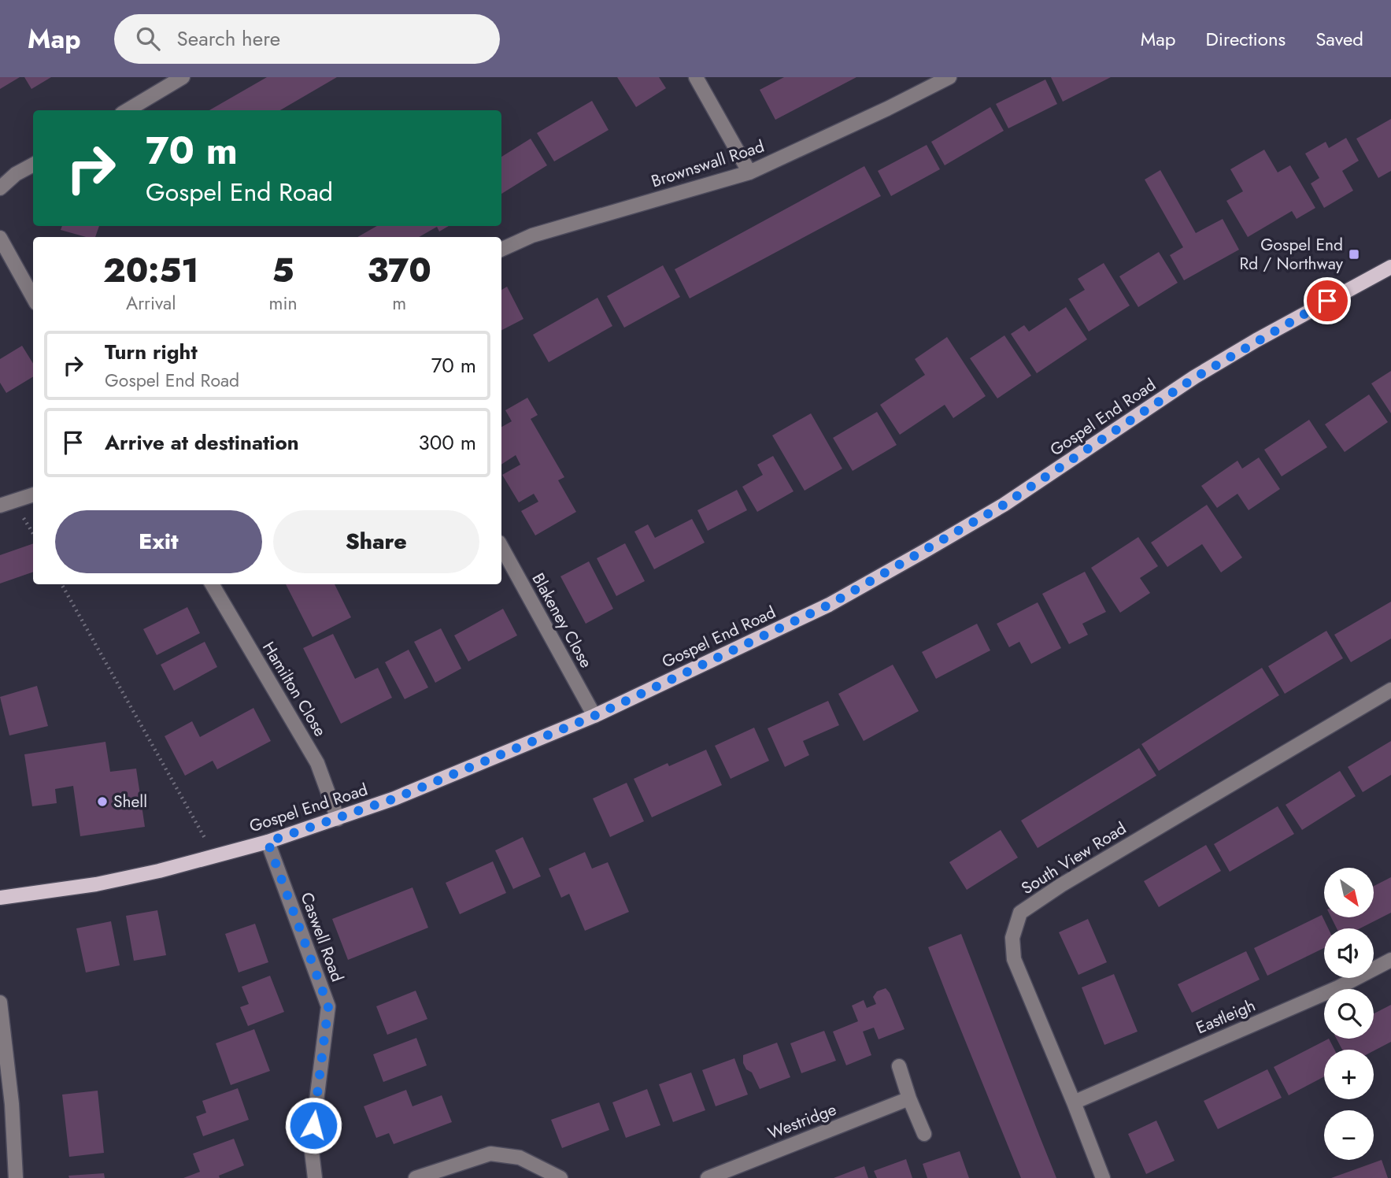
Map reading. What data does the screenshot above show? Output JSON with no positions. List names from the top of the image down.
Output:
{
  "streets": {
    "main road": ["Gospel End Road"],
    "street": [
      "Brownswall Road",
      "Blakeney Close",
      "Hamilton Close",
      "South View Road",
      "Caswell Road",
      "Eastleigh",
      "Westridge"
    ]
  },
  "crossings": [
    ["Gospel End Road", "Blakeney Close"],
    ["Gospel End Road", "Hamilton Close"],
    ["Gospel End Road", "Caswell Road"],
    ["South View Road", "Eastleigh"]
  ],
  "places": {
    "transit": ["Gospel End Rd / Northway"],
    "other": ["Shell"]
  },
  "north": "bottom right",
  "page": {
    "header": "Map",
    "search": "Search here",
    "nav": ["Map", "Directions", "Saved"],
    "turn": ["70 m", "Gospel End Road"],
    "eta": [
      "20:51",
      "Arrival",
      "5",
      "min",
      "370",
      "m"
    ],
    "list": [
      {
        "name": "Turn right",
        "note": "Gospel End Road",
        "value": "70 m"
      },
      {
        "name": "Arrive at destination",
        "value": "300 m"
      }
    ],
    "buttons": ["Exit", "Share"],
    "map_buttons": ["+", "−"]
  }
}
